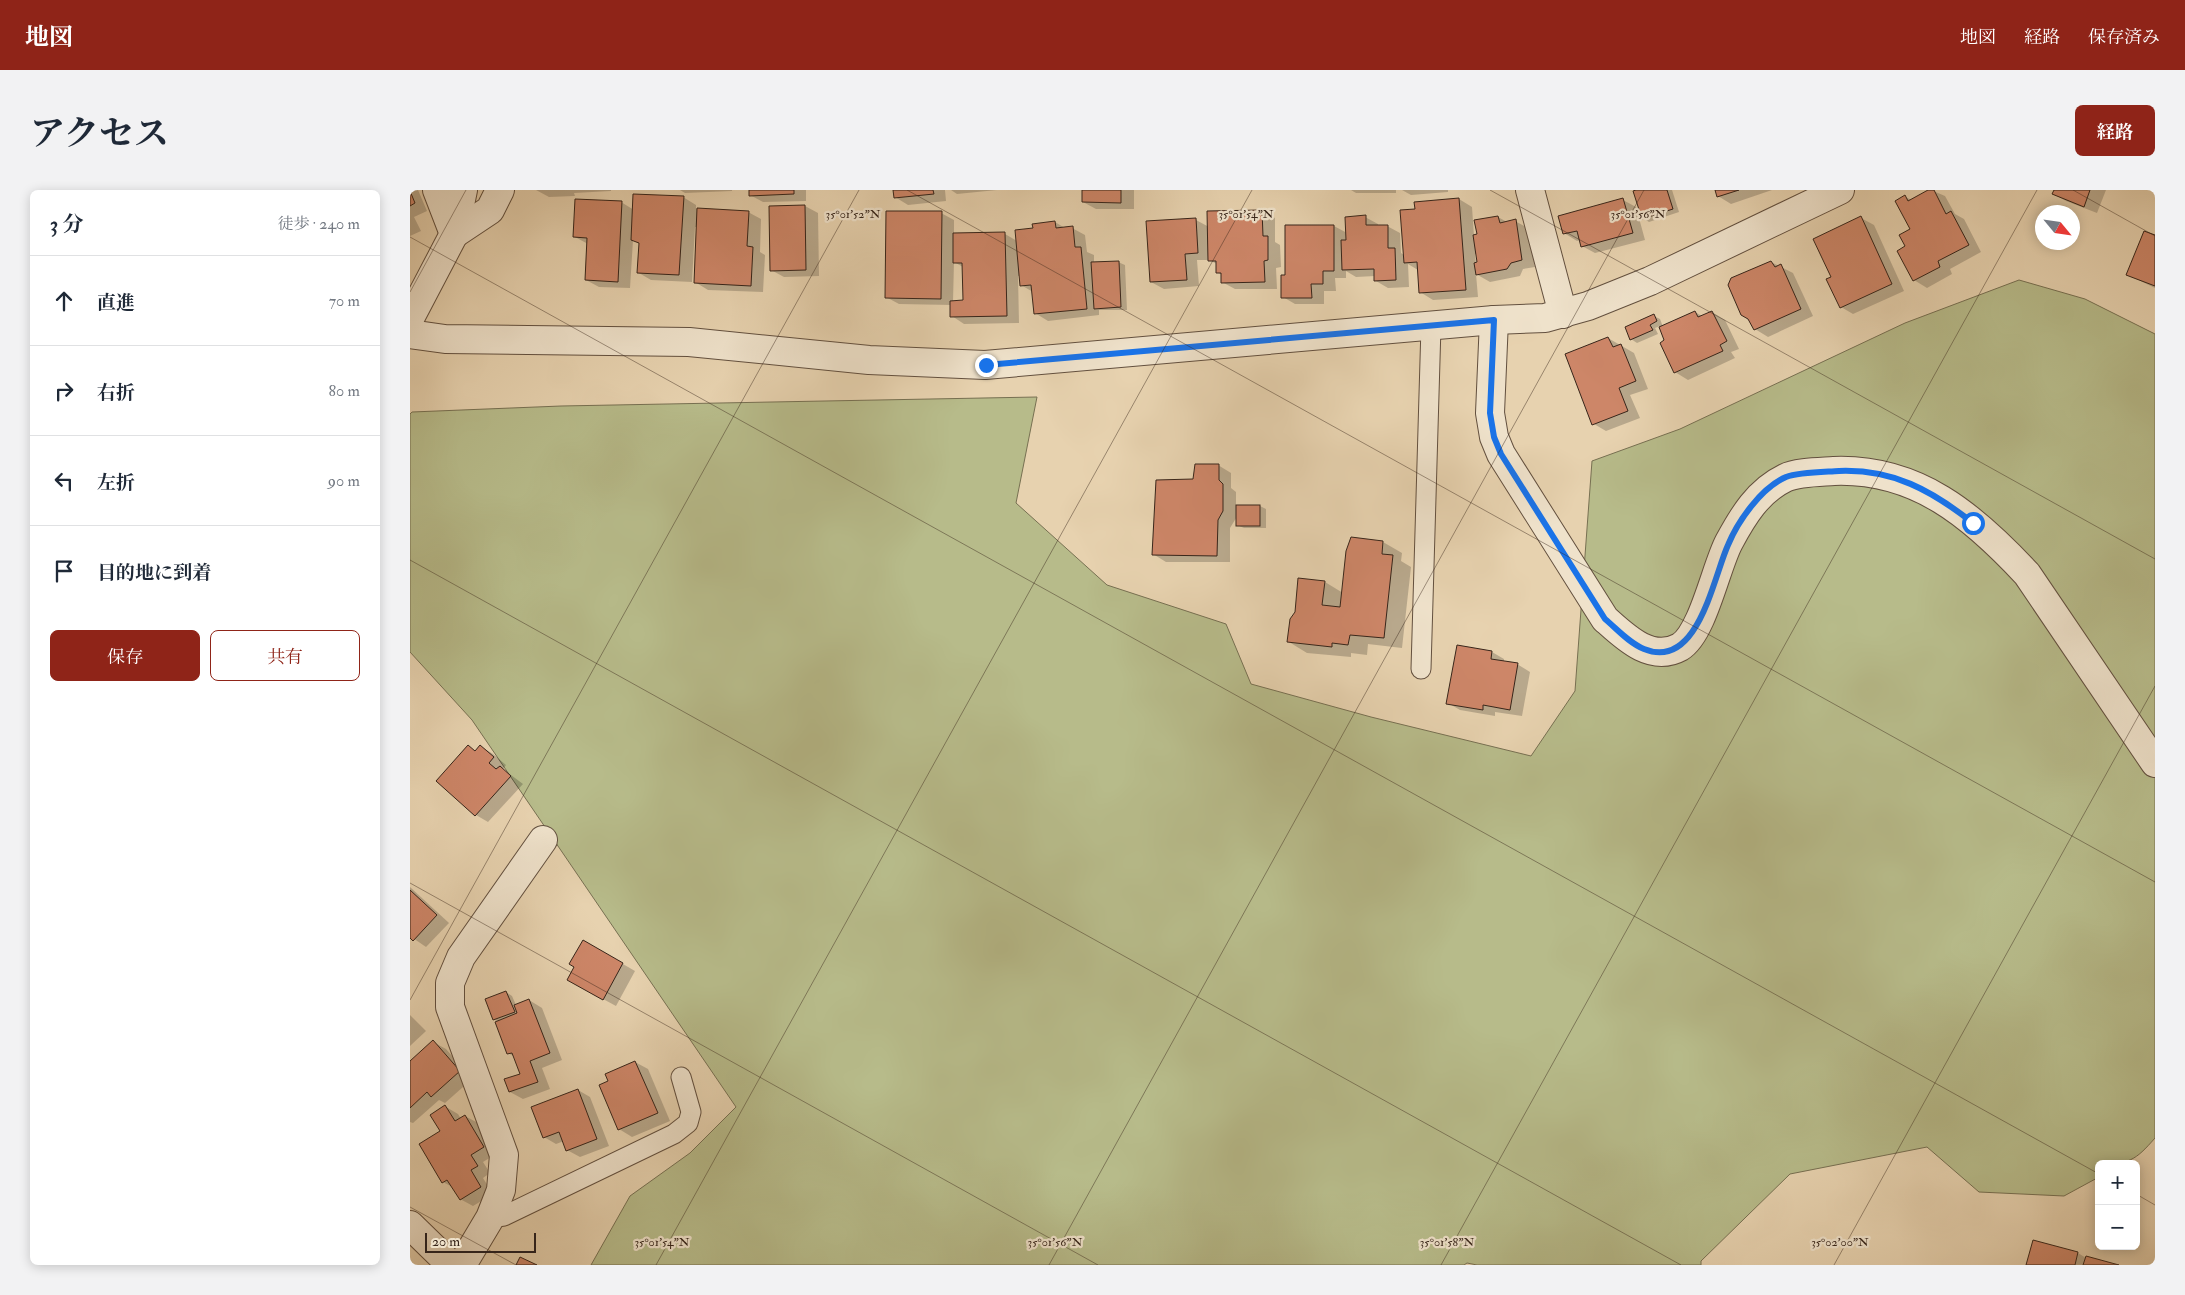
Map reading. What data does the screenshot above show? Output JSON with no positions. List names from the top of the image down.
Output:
{
  "scale_bar": "20 m",
  "north": "bottom right",
  "page": {
    "header": "地図",
    "nav": ["地図", "経路", "保存済み"],
    "title": "アクセス",
    "buttons": [
      "経路",
      ["保存", "共有"]
    ],
    "heading": ["3 分", "徒歩 · 240 m"],
    "list": [
      ["直進", "70 m"],
      ["右折", "80 m"],
      ["左折", "90 m"],
      "目的地に到着"
    ],
    "map_buttons": ["+", "−"],
    "scale": "20 m"
  },
  "coordinates": [
    "35°01'52\"N",
    "35°01'54\"N",
    "35°01'56\"N",
    "35°01'58\"N",
    "35°02'00\"N"
  ]
}
